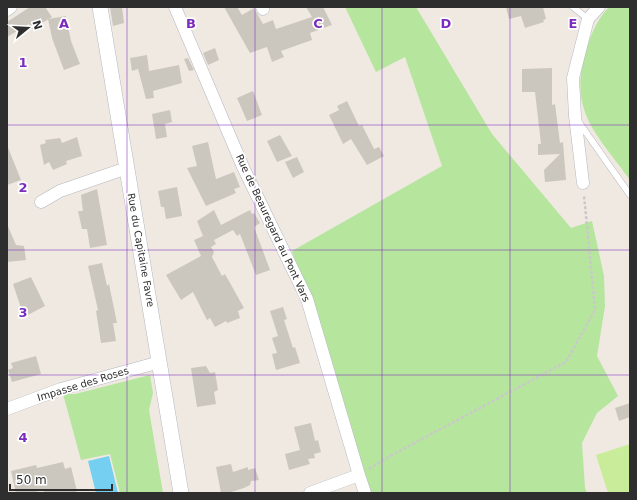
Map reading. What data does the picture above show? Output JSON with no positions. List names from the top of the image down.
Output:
{
  "streets": {
    "street": ["Rue de Beauregard au Pont Vars", "Rue du Capitaine Favre", "Impasse des Roses"]
  },
  "crossings": [
    ["Rue du Capitaine Favre", "Impasse des Roses"]
  ],
  "scale_bar": "50 m",
  "north": "right",
  "grid": {
    "columns": [
      "A",
      "B",
      "C",
      "D",
      "E"
    ],
    "rows": [
      "1",
      "2",
      "3",
      "4"
    ]
  }
}
